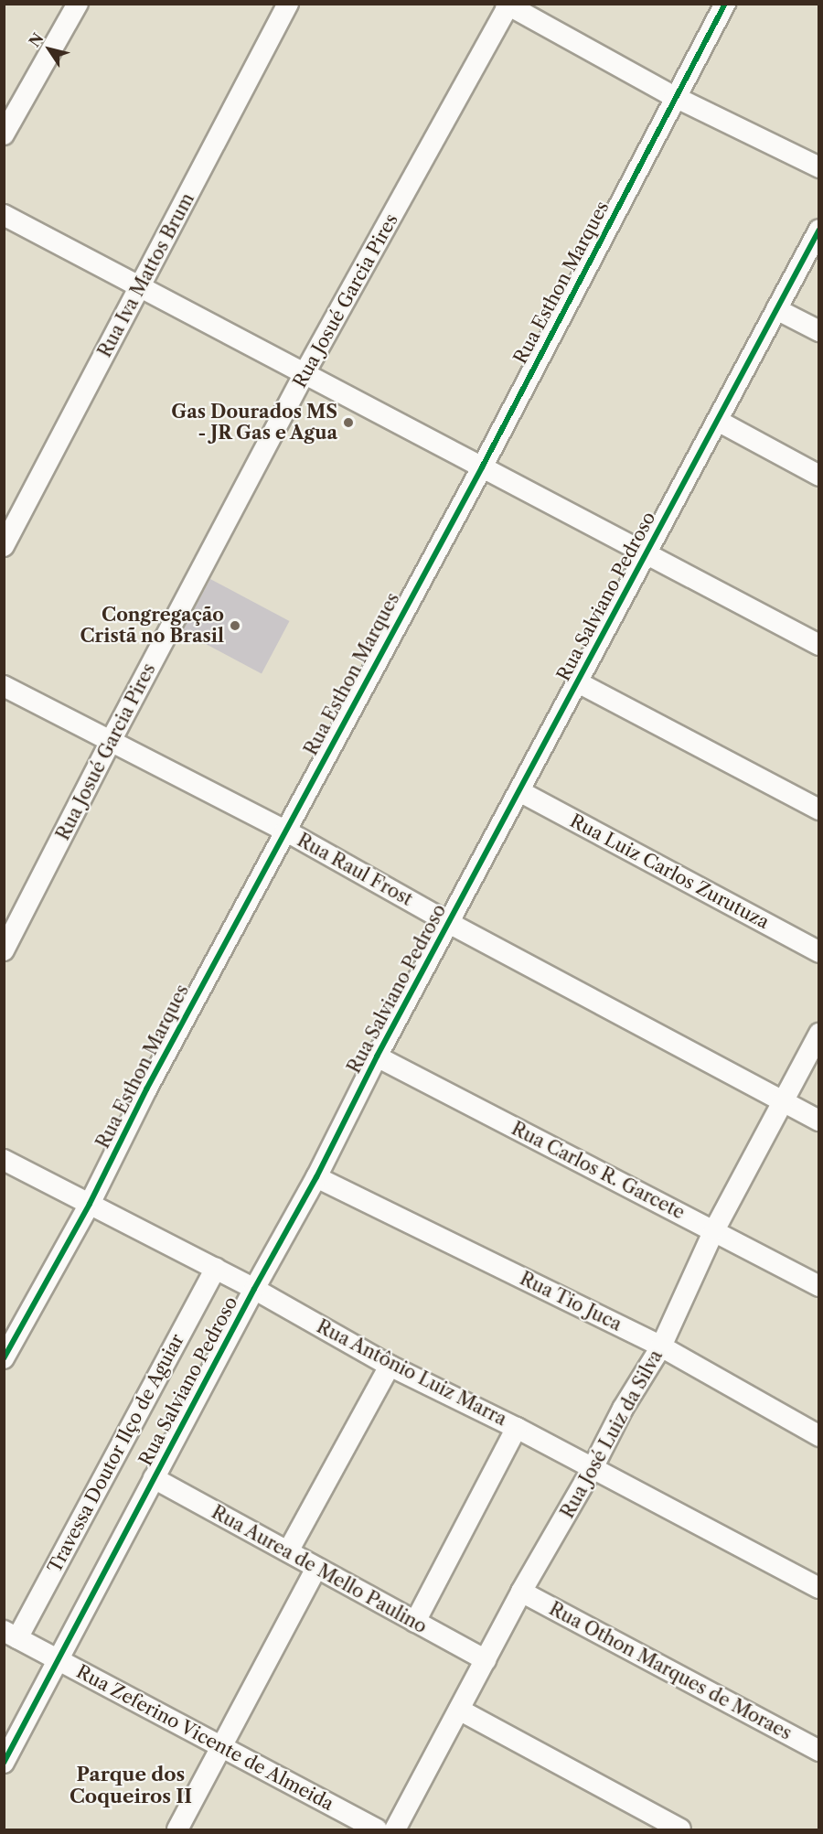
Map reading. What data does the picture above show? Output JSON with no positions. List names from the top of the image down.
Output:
{
  "streets": {
    "street": [
      "Rua Iva Mattos Brum",
      "Rua Esthon Marques",
      "Rua Josué Garcia Pires",
      "Rua Salviano Pedroso",
      "Rua Raul Frost",
      "Rua Luiz Carlos Zurutuza",
      "Rua Carlos R. Garcete",
      "Rua Tio Juca",
      "Rua Antônio Luiz Marra",
      "Rua José Luiz da Silva",
      "Travessa Doutor Ilço de Aguiar",
      "Rua Aurea de Mello Paulino",
      "Rua Othon Marques de Moraes",
      "Rua Zeferino Vicente de Almeida"
    ]
  },
  "crossings": [
    ["Rua Esthon Marques", "Rua Raul Frost"],
    ["Rua Esthon Marques", "Rua Antônio Luiz Marra"],
    ["Rua Josué Garcia Pires", "Rua Raul Frost"],
    ["Rua Salviano Pedroso", "Rua Raul Frost"],
    ["Rua Salviano Pedroso", "Rua Luiz Carlos Zurutuza"],
    ["Rua Salviano Pedroso", "Rua Carlos R. Garcete"],
    ["Rua Salviano Pedroso", "Rua Tio Juca"],
    ["Rua Salviano Pedroso", "Rua Antônio Luiz Marra"],
    ["Rua Salviano Pedroso", "Rua Aurea de Mello Paulino"],
    ["Rua Salviano Pedroso", "Rua Zeferino Vicente de Almeida"],
    ["Rua Raul Frost", "Rua José Luiz da Silva"],
    ["Rua Carlos R. Garcete", "Rua José Luiz da Silva"],
    ["Rua Tio Juca", "Rua José Luiz da Silva"],
    ["Rua Antônio Luiz Marra", "Rua José Luiz da Silva"],
    ["Rua Antônio Luiz Marra", "Travessa Doutor Ilço de Aguiar"],
    ["Rua José Luiz da Silva", "Rua Aurea de Mello Paulino"],
    ["Rua José Luiz da Silva", "Rua Othon Marques de Moraes"],
    ["Travessa Doutor Ilço de Aguiar", "Rua Zeferino Vicente de Almeida"]
  ],
  "districts": ["Parque dos Coqueiros II"],
  "places": ["Gas Dourados MS - JR Gas e Agua", "Congregação Cristã no Brasil"],
  "north": "top left"
}
